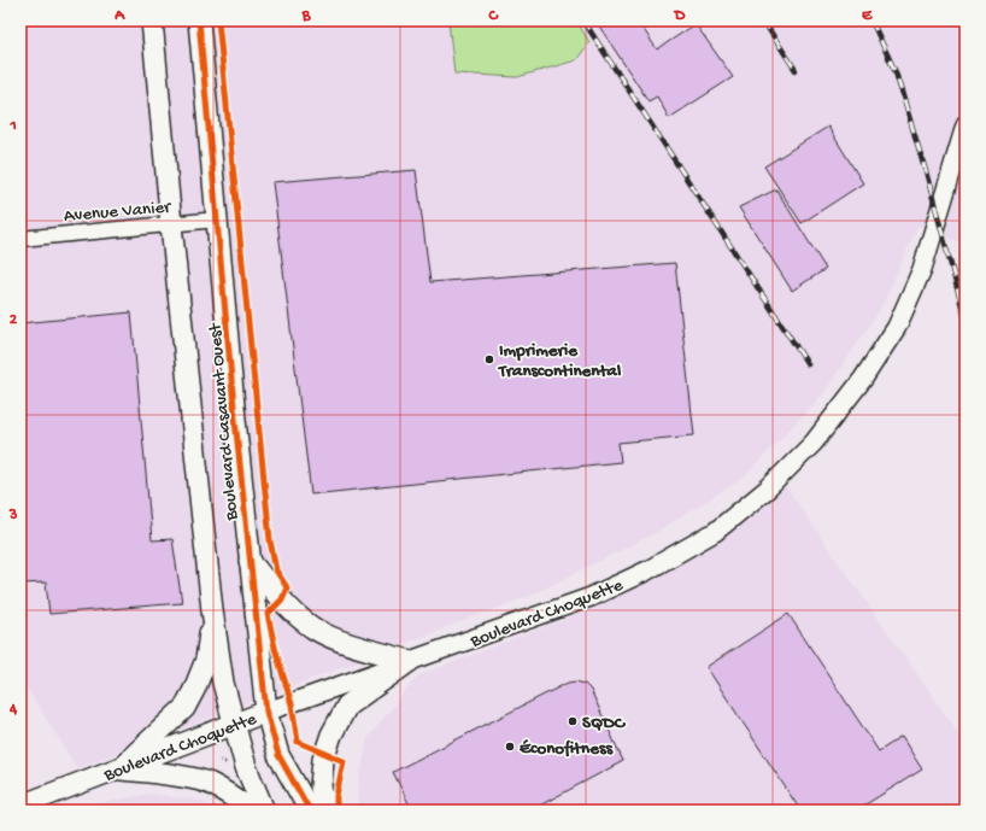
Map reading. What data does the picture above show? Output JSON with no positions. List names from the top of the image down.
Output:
{
  "streets": {
    "main road": ["Boulevard Casavant Ouest", "Boulevard Choquette"],
    "street": ["Avenue Vanier"]
  },
  "crossings": [
    ["Avenue Vanier", "Boulevard Casavant Ouest"],
    ["Boulevard Casavant Ouest", "Boulevard Choquette"]
  ],
  "places": ["Imprimerie Transcontinental", "SQDC", "Éconofitness"],
  "grid": {
    "columns": [
      "A",
      "B",
      "C",
      "D",
      "E"
    ],
    "rows": [
      "1",
      "2",
      "3",
      "4"
    ]
  }
}
